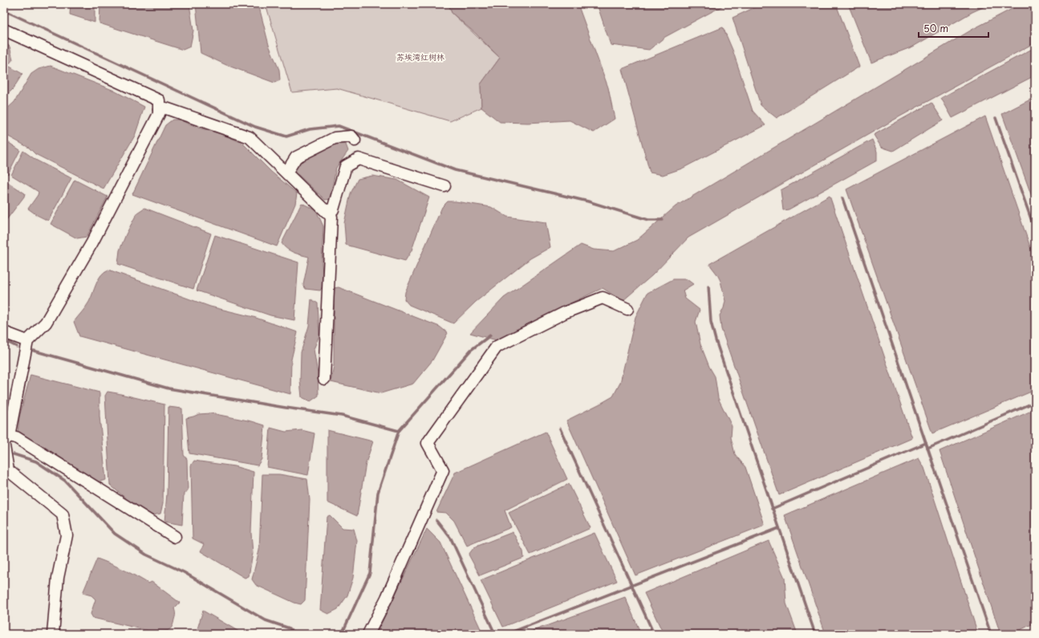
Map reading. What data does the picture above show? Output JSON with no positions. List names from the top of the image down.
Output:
{
  "parks": ["苏埃湾红树林"],
  "scale_bar": "50 m"
}
